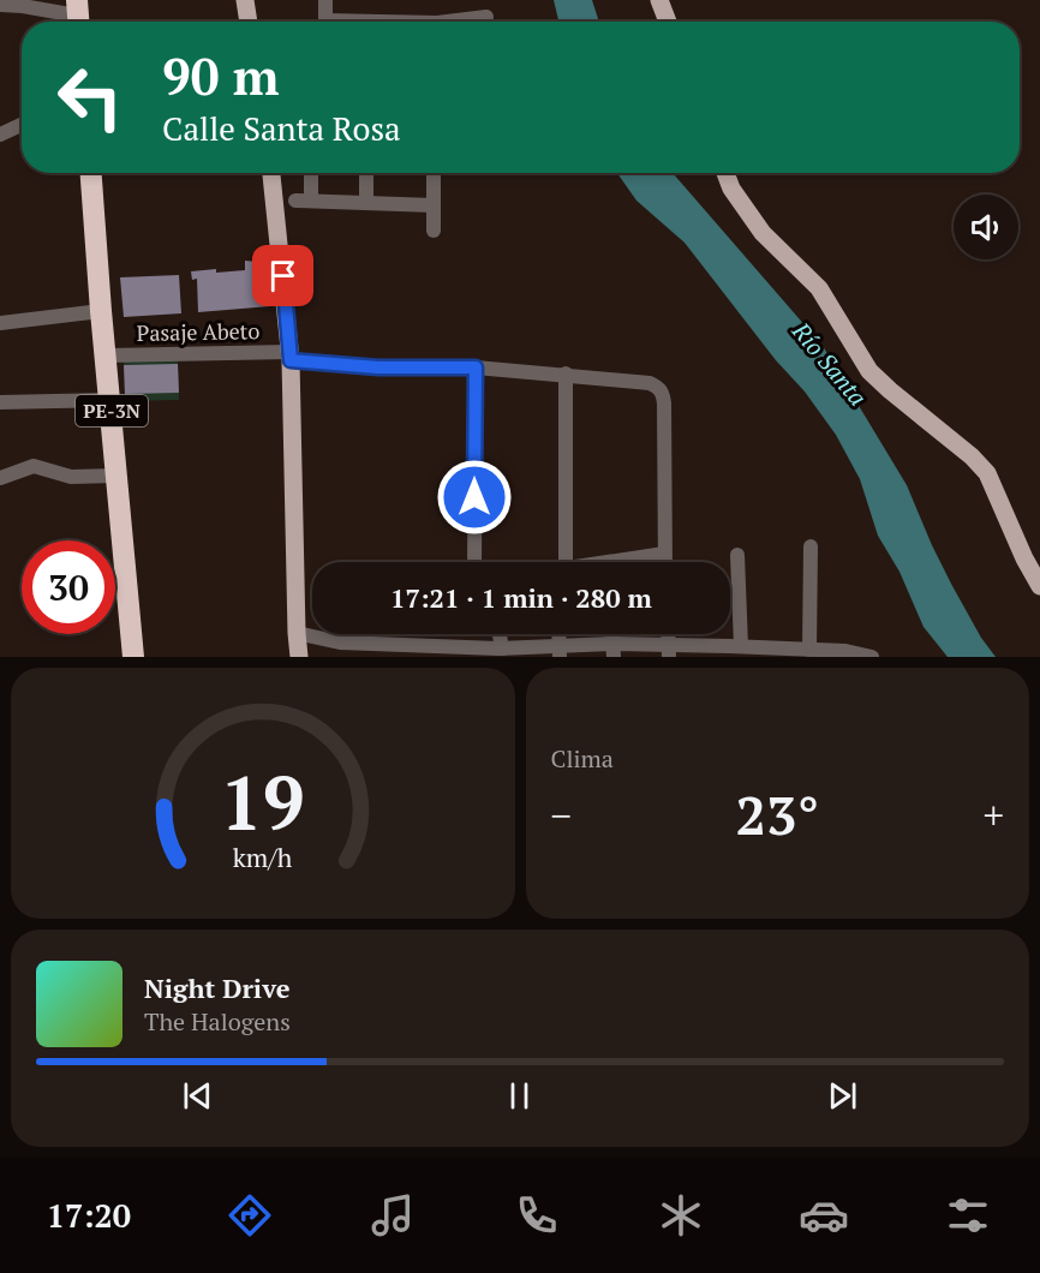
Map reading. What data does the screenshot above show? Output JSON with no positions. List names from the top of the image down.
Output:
{
  "streets": {
    "highway": ["PE-3N"],
    "street": ["Pasaje Abeto"]
  },
  "crossings": [
    ["Pasaje Abeto", "PE-3N"]
  ],
  "water": ["Río Santa"],
  "page": {
    "turn": ["90 m", "Calle Santa Rosa"],
    "limit": "30",
    "trip": "17:21 · 1 min · 280 m",
    "tile": "Clima",
    "heat": ["−", "23°", "+"],
    "song": ["Night Drive", "The Halogens"],
    "tabs": "17:20",
    "gauge": ["19", "km/h"]
  }
}
